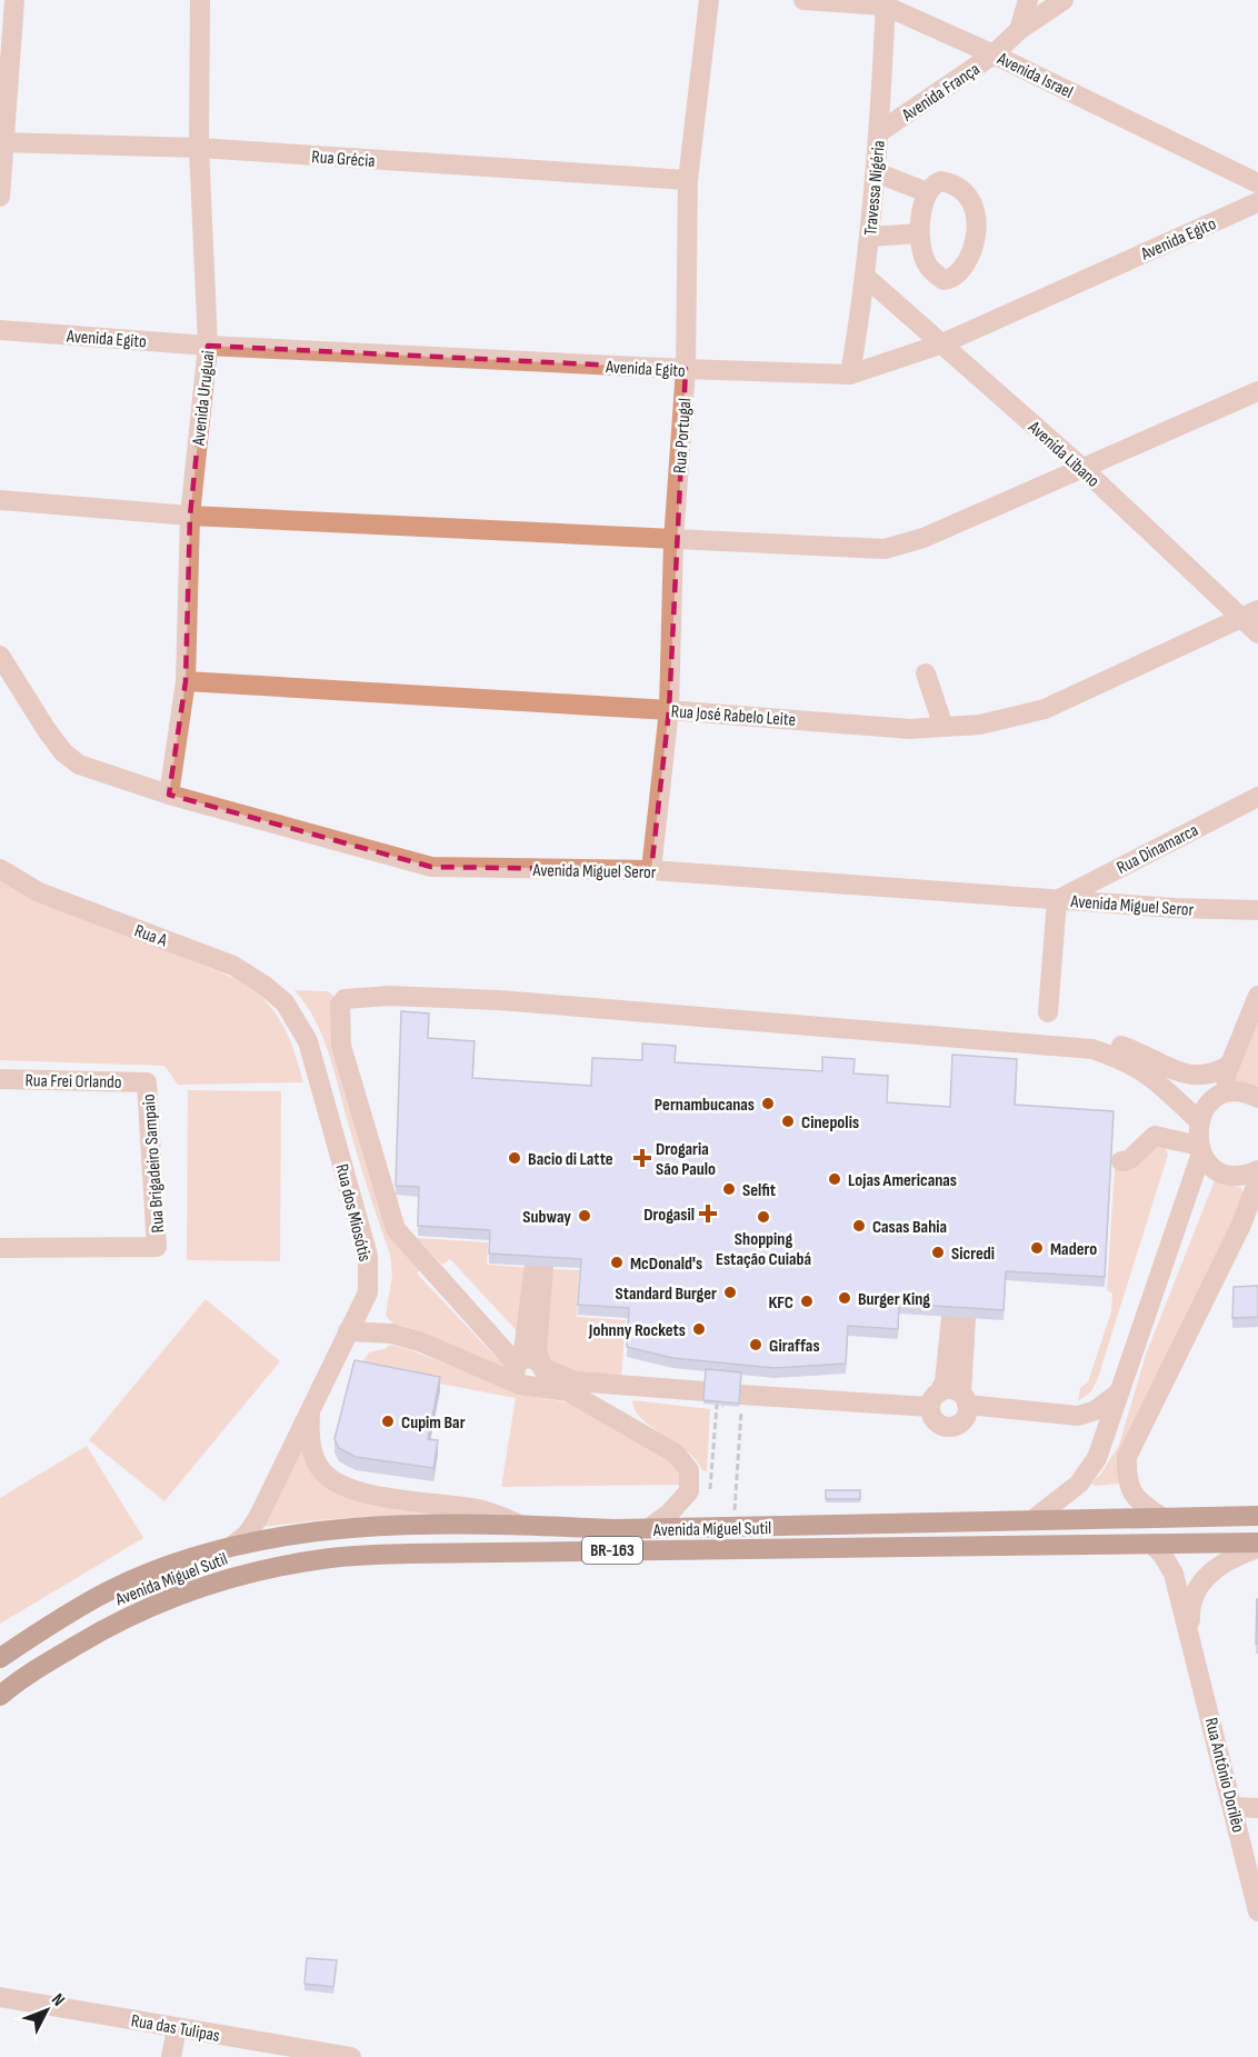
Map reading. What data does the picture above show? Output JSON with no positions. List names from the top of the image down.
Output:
{
  "streets": {
    "highway": ["Avenida Miguel Sutil", "BR-163"],
    "street": [
      "Avenida Israel",
      "Avenida França",
      "Rua Grécia",
      "Travessa Nigéria",
      "Avenida Egito",
      "Avenida Uruguai",
      "Rua Portugal",
      "Avenida Libano",
      "Rua José Rabelo Leite",
      "Rua Dinamarca",
      "Avenida Miguel Seror",
      "Rua A",
      "Rua Frei Orlando",
      "Rua Brigadeiro Sampaio",
      "Rua dos Miosótis",
      "Rua Antônio Dorilêo",
      "Rua das Tulipas"
    ]
  },
  "crossings": [
    ["Avenida Israel", "Avenida França"],
    ["Avenida Israel", "Travessa Nigéria"],
    ["Avenida França", "Travessa Nigéria"],
    ["Rua Grécia", "Avenida Uruguai"],
    ["Rua Grécia", "Rua Portugal"],
    ["Travessa Nigéria", "Avenida Egito"],
    ["Travessa Nigéria", "Avenida Libano"],
    ["Avenida Egito", "Avenida Uruguai"],
    ["Avenida Egito", "Rua Portugal"],
    ["Avenida Egito", "Avenida Libano"],
    ["Avenida Uruguai", "Rua José Rabelo Leite"],
    ["Avenida Uruguai", "Avenida Miguel Seror"],
    ["Rua Portugal", "Rua José Rabelo Leite"],
    ["Rua Portugal", "Avenida Miguel Seror"],
    ["Avenida Libano", "Rua José Rabelo Leite"],
    ["Rua Dinamarca", "Avenida Miguel Seror"],
    ["Rua A", "Rua dos Miosótis"],
    ["Rua Frei Orlando", "Rua Brigadeiro Sampaio"],
    ["Rua dos Miosótis", "Avenida Miguel Sutil"],
    ["Avenida Miguel Sutil", "Rua Antônio Dorilêo"]
  ],
  "places": {
    "other": [
      "Pernambucanas",
      "Cinepolis",
      "Bacio di Latte",
      "Lojas Americanas",
      "Selfit",
      "Subway",
      "Shopping Estação Cuiabá",
      "Casas Bahia",
      "Madero",
      "Sicredi",
      "McDonald's",
      "Standard Burger",
      "Burger King",
      "KFC",
      "Johnny Rockets",
      "Giraffas",
      "Cupim Bar"
    ],
    "health": ["Drogaria São Paulo", "Drogasil"]
  },
  "north": "top right"
}
